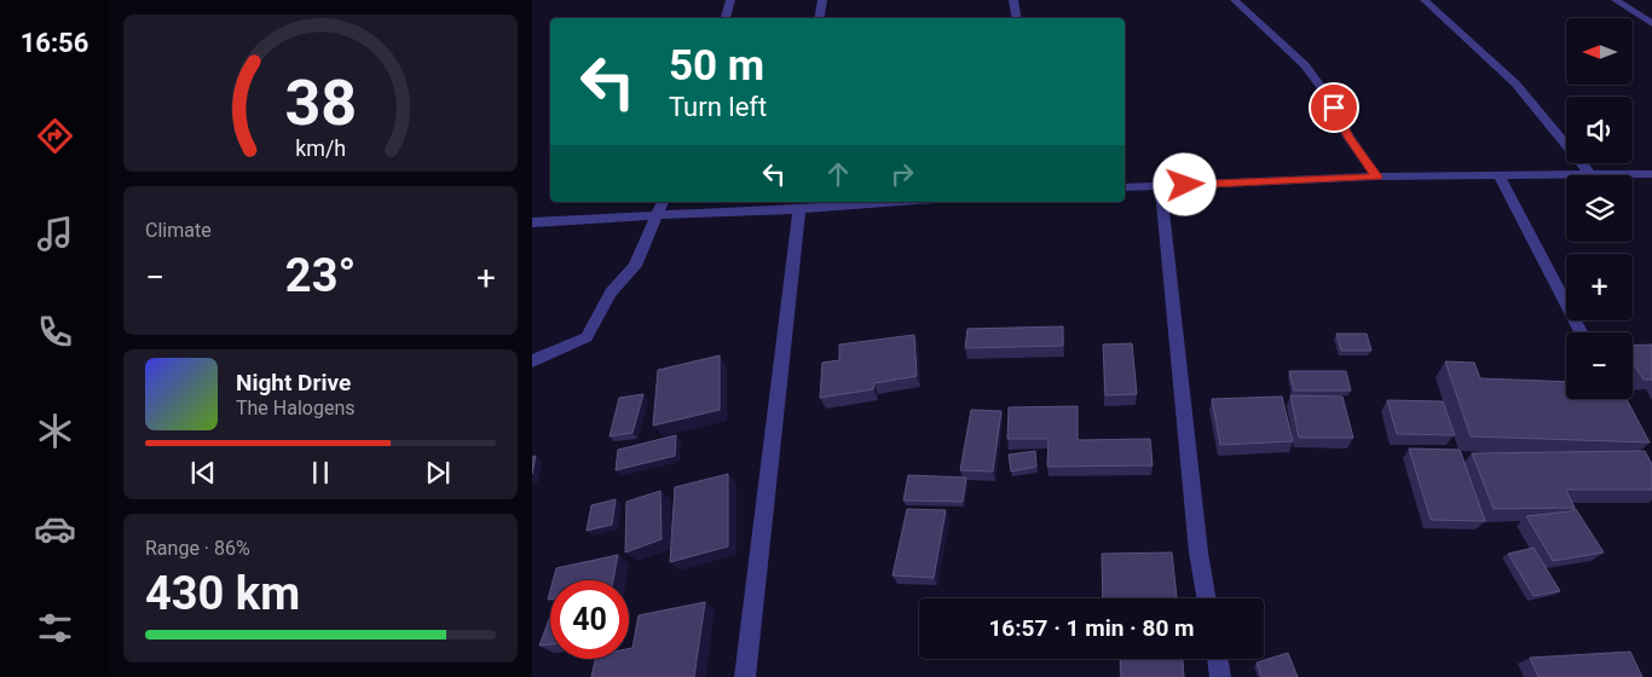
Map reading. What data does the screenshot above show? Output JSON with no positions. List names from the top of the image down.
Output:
{
  "north": "left",
  "page": {
    "tabs": "16:56",
    "map_buttons": ["+", "−"],
    "turn": ["50 m", "Turn left"],
    "tile": [
      "Climate",
      ["Range · 86%", "430 km"]
    ],
    "heat": ["−", "23°", "+"],
    "song": ["Night Drive", "The Halogens"],
    "limit": "40",
    "trip": "16:57 · 1 min · 80 m",
    "gauge": ["38", "km/h"]
  }
}
